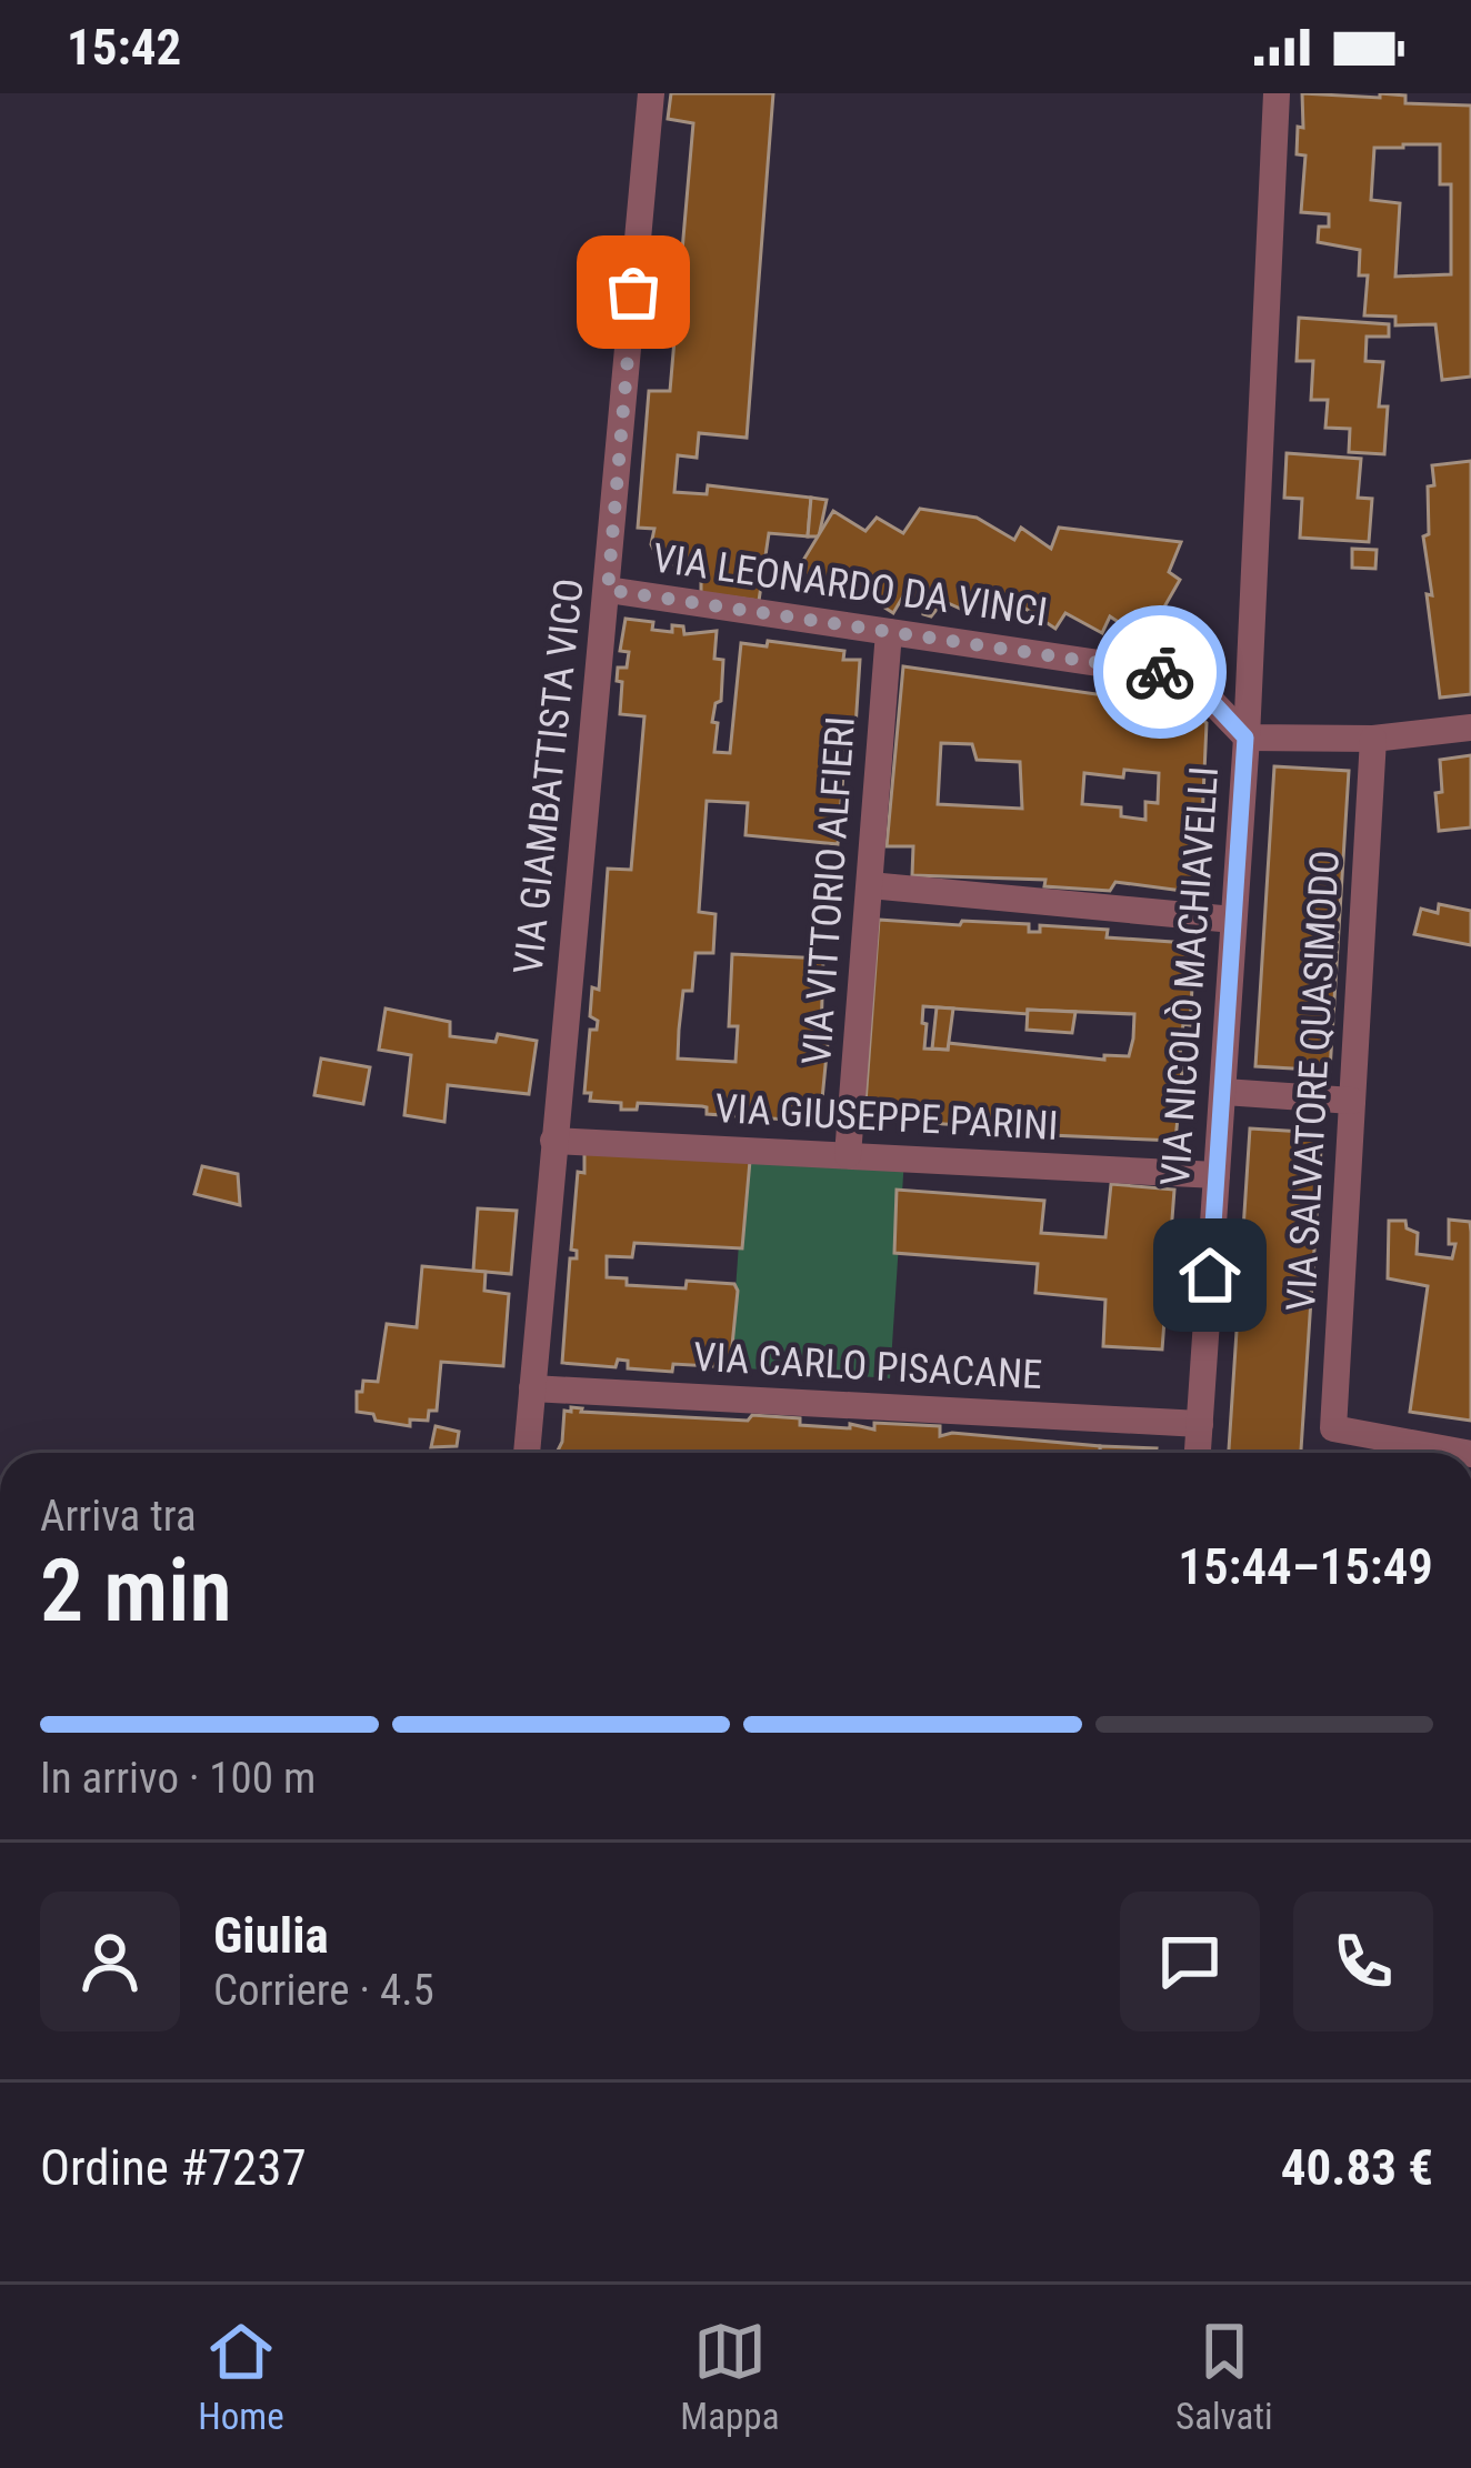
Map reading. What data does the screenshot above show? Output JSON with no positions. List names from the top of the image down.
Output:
{
  "streets": {
    "street": [
      "VIA LEONARDO DA VINCI",
      "VIA GIAMBATTISTA VICO",
      "VIA VITTORIO ALFIERI",
      "VIA NICOLÒ MACHIAVELLI",
      "VIA SALVATORE QUASIMODO",
      "VIA GIUSEPPE PARINI",
      "VIA CARLO PISACANE"
    ]
  },
  "crossings": [
    ["VIA LEONARDO DA VINCI", "VIA GIAMBATTISTA VICO"],
    ["VIA LEONARDO DA VINCI", "VIA VITTORIO ALFIERI"],
    ["VIA LEONARDO DA VINCI", "VIA NICOLÒ MACHIAVELLI"],
    ["VIA GIAMBATTISTA VICO", "VIA GIUSEPPE PARINI"],
    ["VIA GIAMBATTISTA VICO", "VIA CARLO PISACANE"],
    ["VIA VITTORIO ALFIERI", "VIA GIUSEPPE PARINI"],
    ["VIA NICOLÒ MACHIAVELLI", "VIA GIUSEPPE PARINI"],
    ["VIA NICOLÒ MACHIAVELLI", "VIA CARLO PISACANE"]
  ],
  "page": {
    "status": "15:42",
    "heading": ["2 min", "Arriva tra", "15:44–15:49"],
    "panel": [
      "Giulia",
      "Corriere · 4.5",
      "Ordine #7237",
      "40.83 €"
    ],
    "bar": "In arrivo · 100 m",
    "tabs": ["Home", "Mappa", "Salvati"]
  }
}
